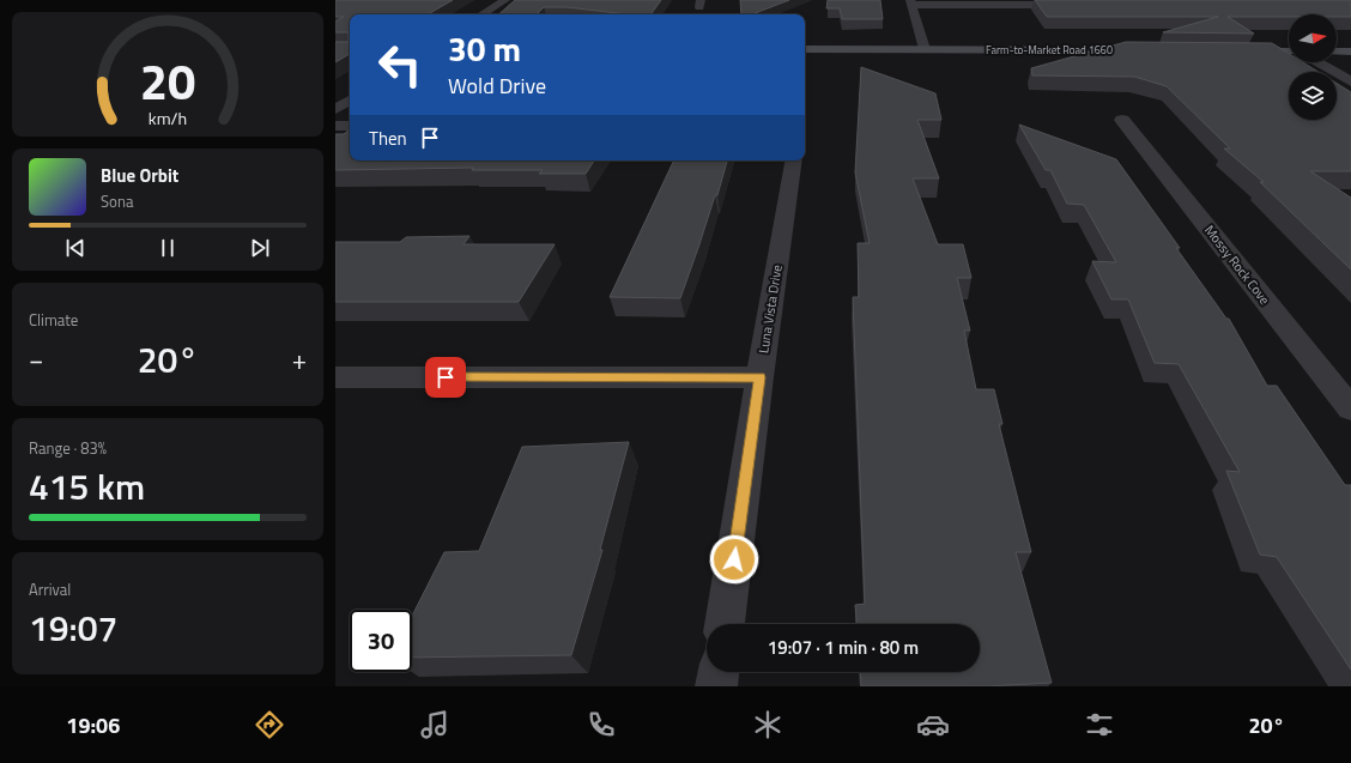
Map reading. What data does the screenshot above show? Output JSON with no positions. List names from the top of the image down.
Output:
{
  "streets": {
    "main road": ["Farm-to-Market Road 1660"],
    "street": ["Mossy Rock Cove", "Luna Vista Drive"]
  },
  "north": "right",
  "page": {
    "turn": ["30 m", "Wold Drive"],
    "then": "Then",
    "song": ["Blue Orbit", "Sona"],
    "tile": [
      "Climate",
      ["Range · 83%", "415 km"],
      ["Arrival", "19:07"]
    ],
    "heat": ["−", "20°", "+"],
    "limit": "30",
    "trip": "19:07 · 1 min · 80 m",
    "tabs": ["19:06", "20°"],
    "gauge": ["20", "km/h"]
  }
}
